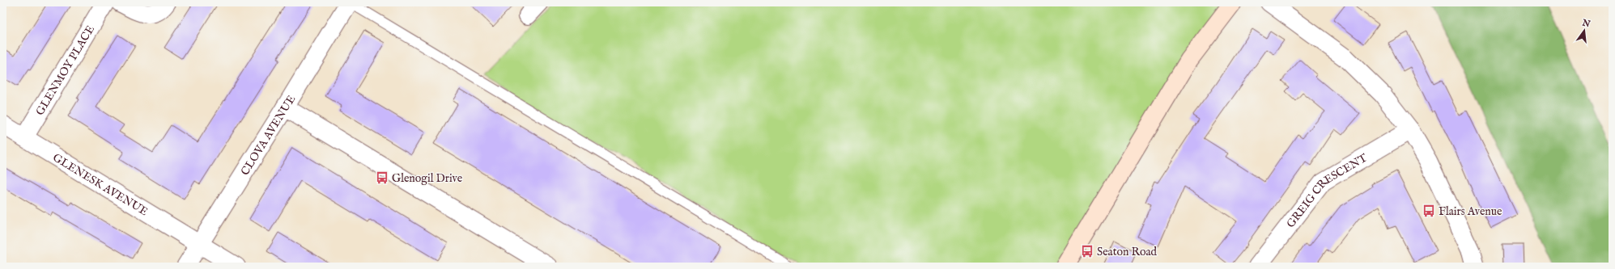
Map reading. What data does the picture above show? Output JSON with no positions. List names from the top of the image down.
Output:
{
  "streets": {
    "street": [
      "GLENMOY PLACE",
      "CLOVA AVENUE",
      "GLENESK AVENUE",
      "GREIG CRESCENT"
    ]
  },
  "crossings": [
    ["GLENMOY PLACE", "GLENESK AVENUE"],
    ["CLOVA AVENUE", "GLENESK AVENUE"]
  ],
  "places": {
    "bus stop": ["Glenogil Drive", "Flairs Avenue", "Seaton Road"]
  },
  "north": "top"
}
